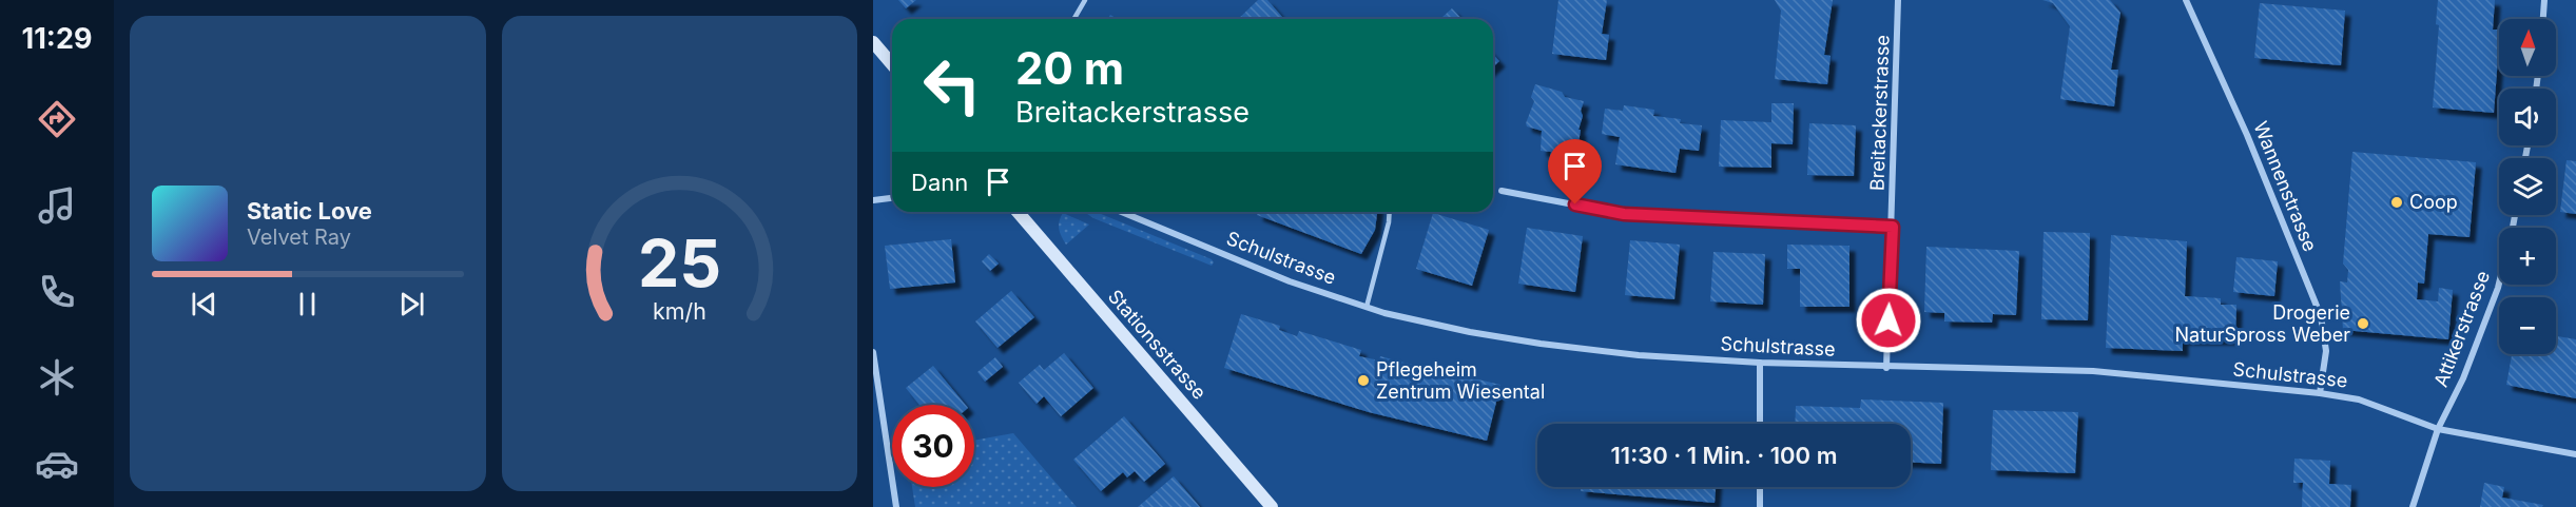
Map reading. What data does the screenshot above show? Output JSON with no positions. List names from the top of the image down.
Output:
{
  "streets": {
    "main road": ["Stationsstrasse"],
    "street": [
      "Breitackerstrasse",
      "Wannenstrasse",
      "Schulstrasse",
      "Attikerstrasse"
    ]
  },
  "crossings": [
    ["Breitackerstrasse", "Schulstrasse"],
    ["Wannenstrasse", "Schulstrasse"],
    ["Schulstrasse", "Attikerstrasse"]
  ],
  "places": ["Coop", "Drogerie NaturSpross Weber", "Pflegeheim Zentrum Wiesental"],
  "north": "top",
  "page": {
    "tabs": "11:29",
    "map_buttons": ["+", "−"],
    "turn": ["20 m", "Breitackerstrasse"],
    "then": "Dann",
    "song": ["Static Love", "Velvet Ray"],
    "limit": "30",
    "trip": "11:30 · 1 Min. · 100 m",
    "gauge": ["25", "km/h"]
  }
}
